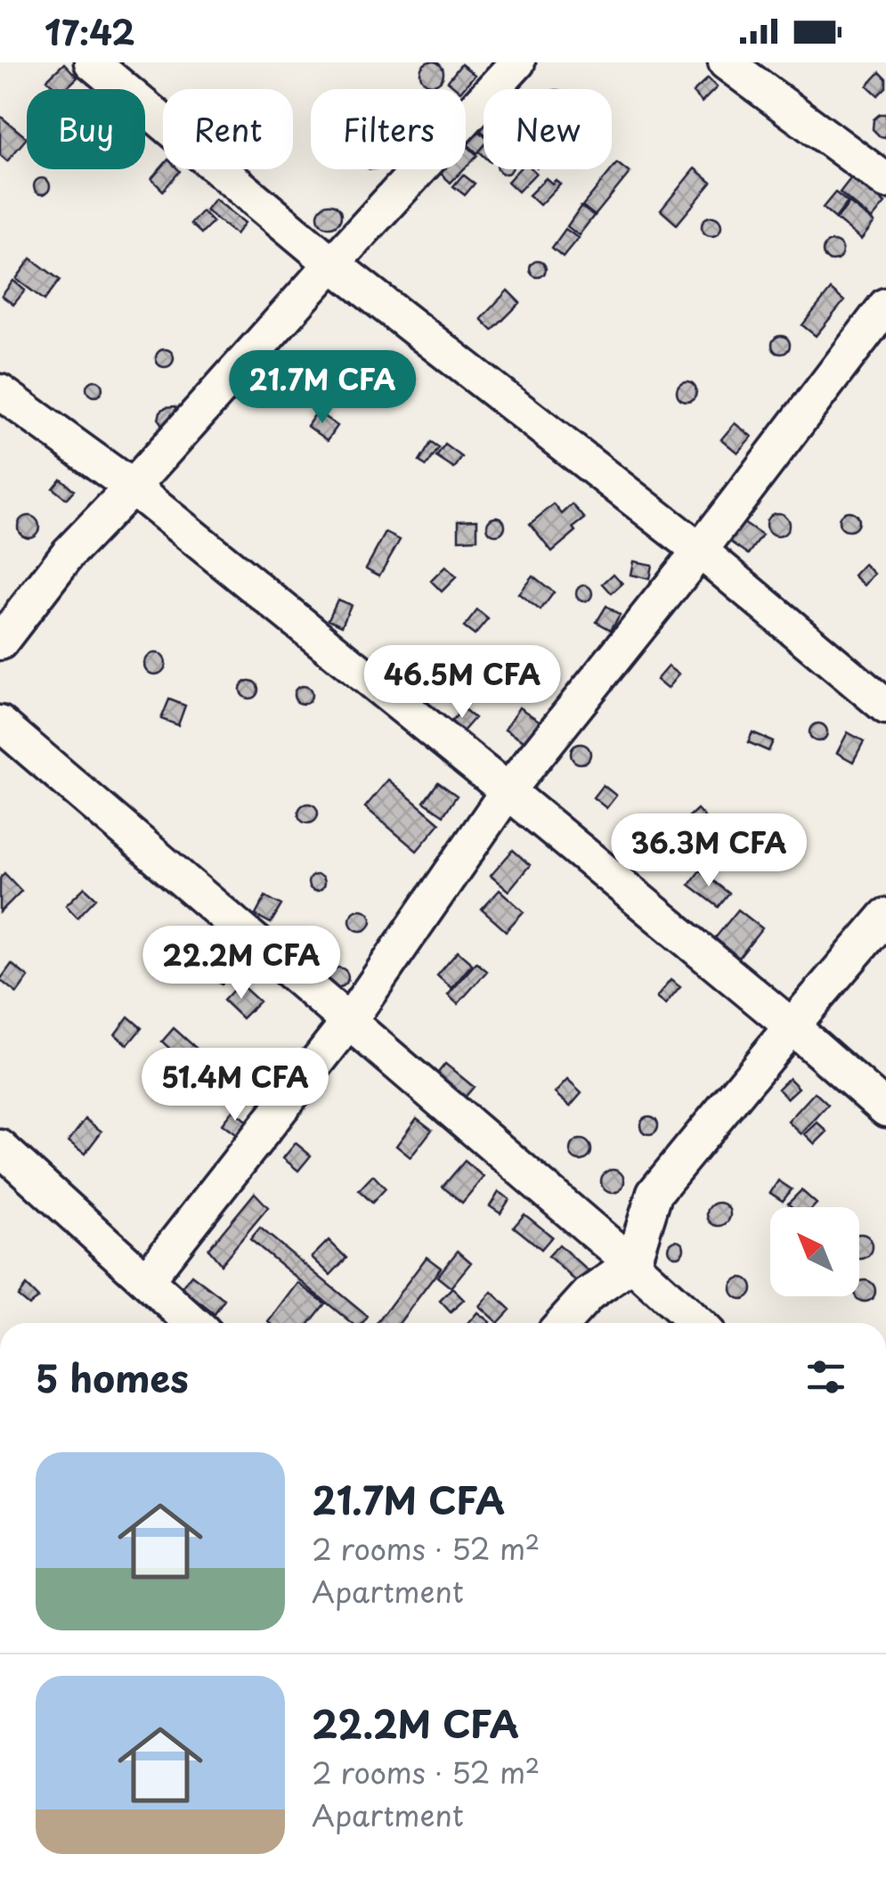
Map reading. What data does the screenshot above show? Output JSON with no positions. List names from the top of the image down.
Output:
{
  "north": "top left",
  "page": {
    "status": "17:42",
    "chip": [
      "Buy",
      "Rent",
      "Filters",
      "New"
    ],
    "price": [
      "21.7M CFA",
      "46.5M CFA",
      "36.3M CFA",
      "22.2M CFA",
      "51.4M CFA"
    ],
    "heading": "5 homes",
    "list": [
      {
        "name": "21.7M CFA",
        "note": "2 rooms · 52 m² · Apartment"
      },
      {
        "name": "22.2M CFA",
        "note": "2 rooms · 52 m² · Apartment"
      }
    ]
  }
}
